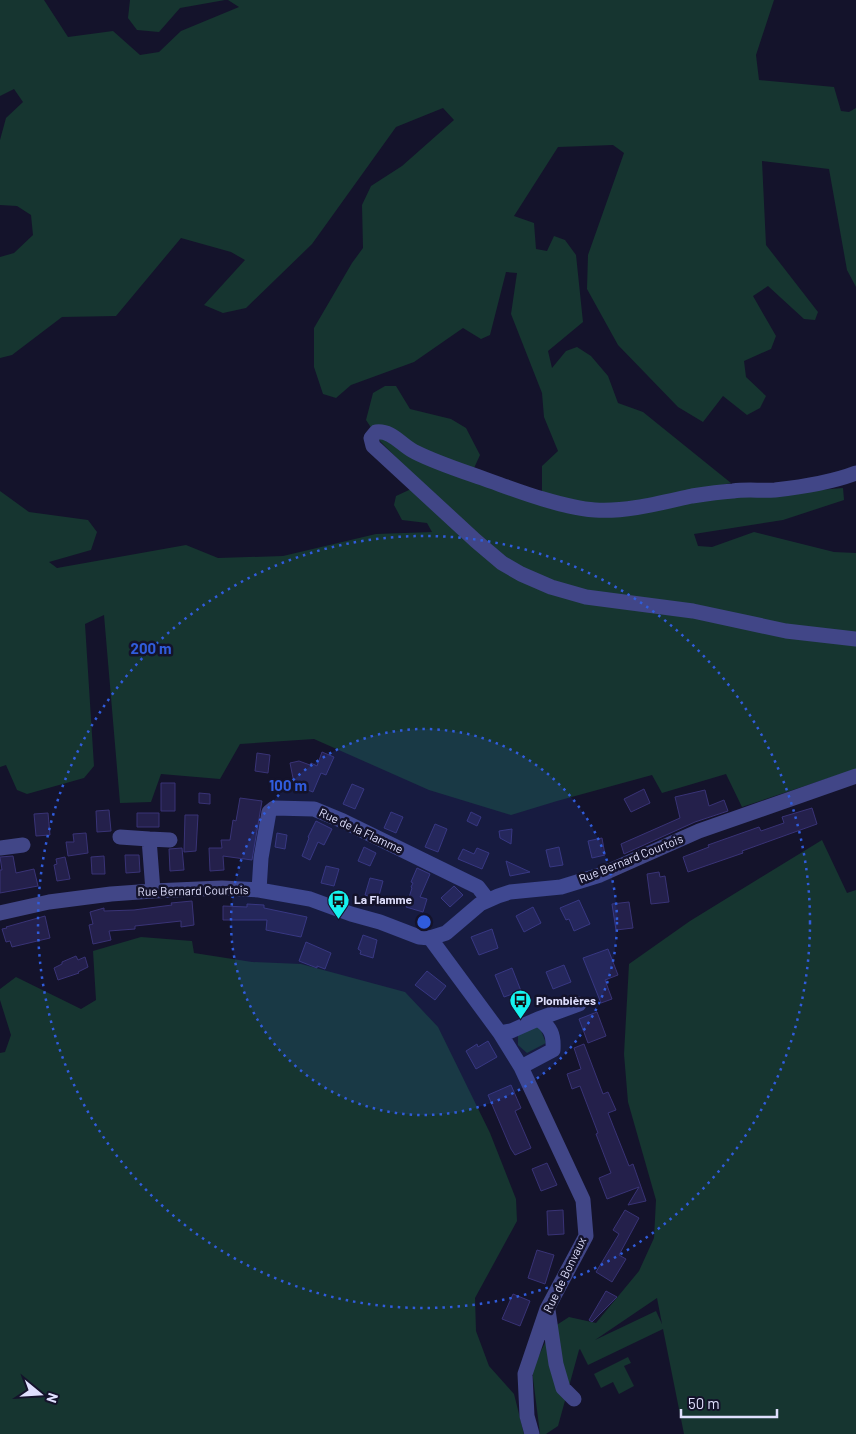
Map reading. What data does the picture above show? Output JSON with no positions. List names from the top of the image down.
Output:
{
  "streets": {
    "street": ["Rue de la Flamme", "Rue Bernard Courtois", "Rue de Bonvaux"]
  },
  "crossings": [
    ["Rue de la Flamme", "Rue Bernard Courtois"],
    ["Rue Bernard Courtois", "Rue de Bonvaux"]
  ],
  "places": {
    "bus stop": ["La Flamme", "Plombières"]
  },
  "scale_bar": "50 m",
  "north": "right",
  "rings": ["200 m", "100 m"]
}
